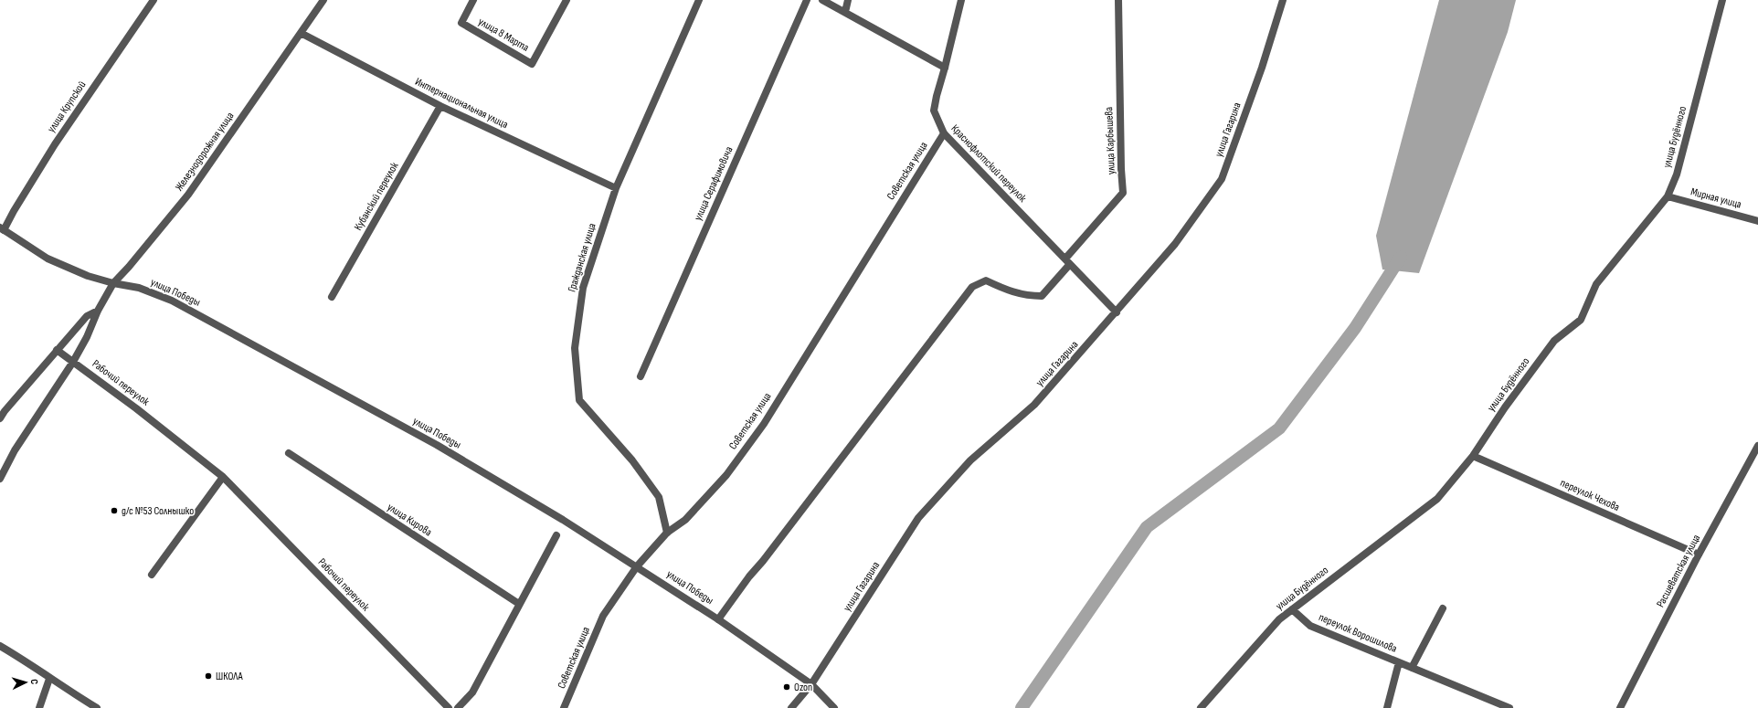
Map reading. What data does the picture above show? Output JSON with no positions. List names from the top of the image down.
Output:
{
  "streets": {
    "street": [
      "улица 8 Марта",
      "Интернациональная улица",
      "улица Крупской",
      "улица Гагарина",
      "улица Будённого",
      "улица Карбышева",
      "Железнодорожная улица",
      "Краснофлотский переулок",
      "Советская улица",
      "улица Серафимовича",
      "Кубанский переулок",
      "Мирная улица",
      "Гражданская улица",
      "улица Победы",
      "Рабочий переулок",
      "переулок Чехова",
      "улица Кирова",
      "Расшеватская улица",
      "переулок Ворошилова"
    ]
  },
  "crossings": [
    ["Интернациональная улица", "Железнодорожная улица"],
    ["Интернациональная улица", "Кубанский переулок"],
    ["Интернациональная улица", "Гражданская улица"],
    ["улица Крупской", "улица Победы"],
    ["улица Гагарина", "Краснофлотский переулок"],
    ["улица Гагарина", "улица Победы"],
    ["улица Будённого", "Мирная улица"],
    ["улица Будённого", "переулок Чехова"],
    ["улица Будённого", "переулок Ворошилова"],
    ["улица Карбышева", "Краснофлотский переулок"],
    ["улица Карбышева", "улица Победы"],
    ["Железнодорожная улица", "улица Победы"],
    ["Железнодорожная улица", "Рабочий переулок"],
    ["Краснофлотский переулок", "Советская улица"],
    ["Советская улица", "Гражданская улица"],
    ["Советская улица", "улица Победы"],
    ["переулок Чехова", "Расшеватская улица"]
  ],
  "places": ["д/с №53 Солнышко", "ШКОЛА", "Ozon"],
  "north": "right"
}
